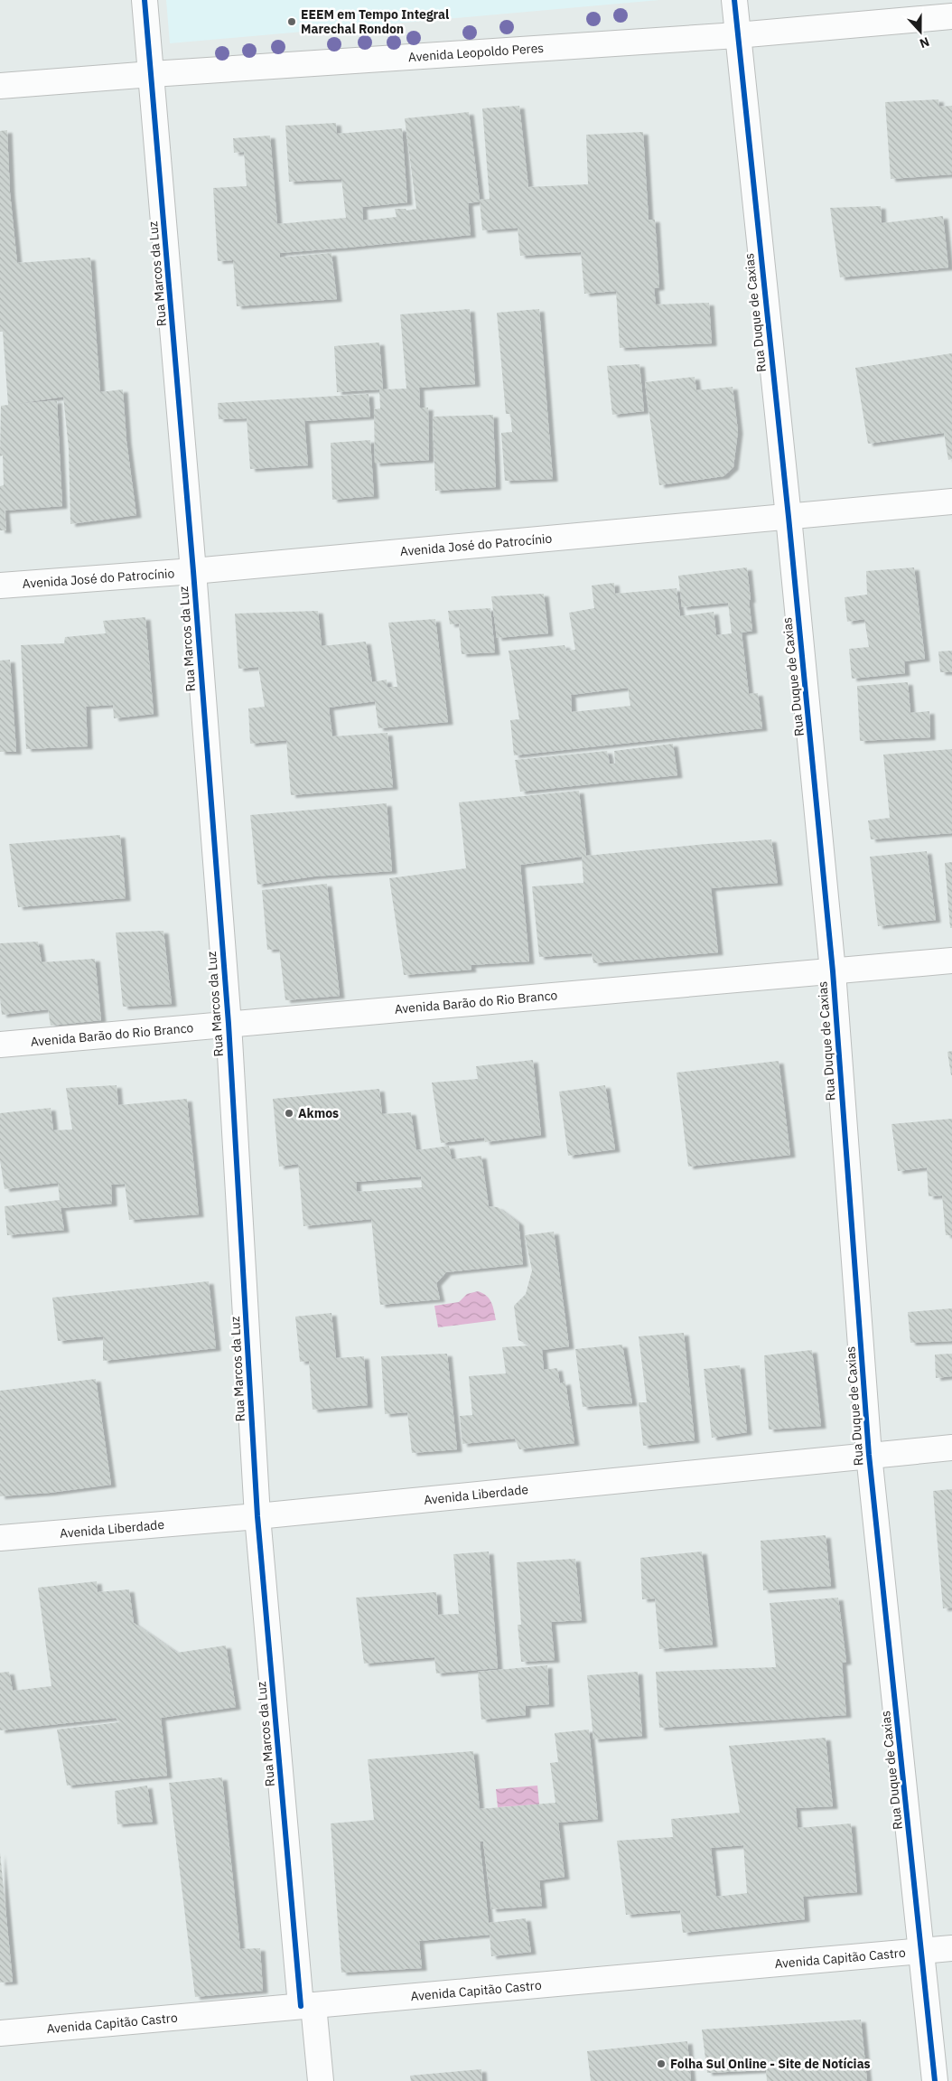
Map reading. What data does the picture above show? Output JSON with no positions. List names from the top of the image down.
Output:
{
  "streets": {
    "street": [
      "Avenida Leopoldo Peres",
      "Rua Marcos da Luz",
      "Rua Duque de Caxias",
      "Avenida José do Patrocínio",
      "Avenida Barão do Rio Branco",
      "Avenida Liberdade",
      "Avenida Capitão Castro"
    ]
  },
  "crossings": [
    ["Avenida Leopoldo Peres", "Rua Marcos da Luz"],
    ["Avenida Leopoldo Peres", "Rua Duque de Caxias"],
    ["Rua Marcos da Luz", "Avenida José do Patrocínio"],
    ["Rua Marcos da Luz", "Avenida Barão do Rio Branco"],
    ["Rua Marcos da Luz", "Avenida Liberdade"],
    ["Rua Marcos da Luz", "Avenida Capitão Castro"],
    ["Rua Duque de Caxias", "Avenida José do Patrocínio"],
    ["Rua Duque de Caxias", "Avenida Barão do Rio Branco"],
    ["Rua Duque de Caxias", "Avenida Liberdade"],
    ["Rua Duque de Caxias", "Avenida Capitão Castro"]
  ],
  "places": ["EEEM em Tempo Integral Marechal Rondon", "Akmos", "Folha Sul Online - Site de Notícias"],
  "north": "bottom"
}
